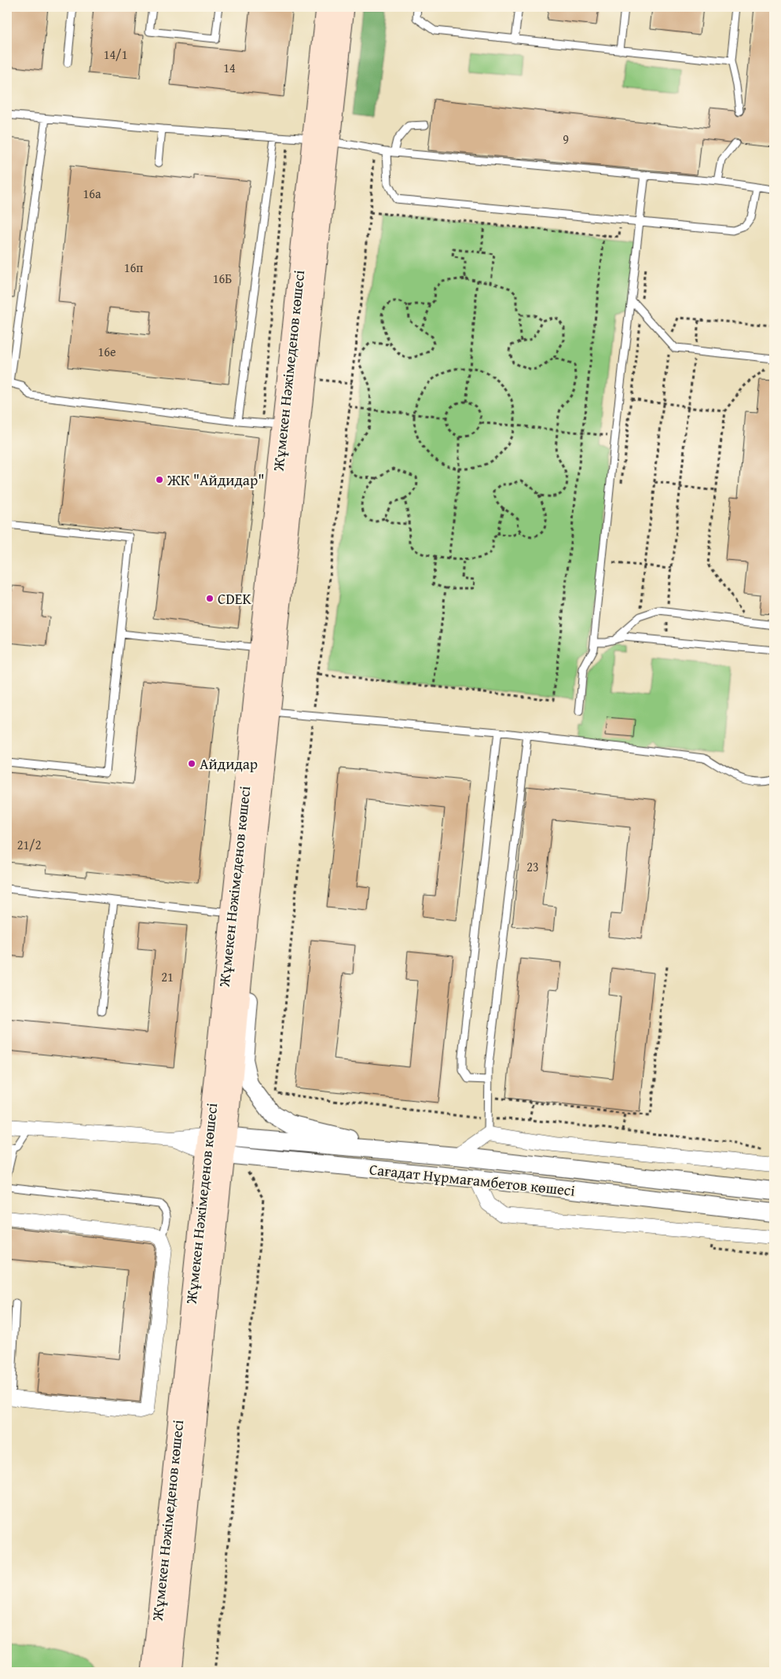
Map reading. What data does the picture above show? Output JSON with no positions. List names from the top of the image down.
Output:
{
  "streets": {
    "main road": ["Жұмекен Нәжімеденов көшесі"],
    "street": ["Сағадат Нұрмағамбетов көшесі"]
  },
  "crossings": [
    ["Жұмекен Нәжімеденов көшесі", "Сағадат Нұрмағамбетов көшесі"]
  ],
  "places": ["ЖК \"Айдидар\"", "CDEK", "Айдидар"],
  "house_numbers": [
    "14/1",
    "14",
    "9",
    "16а",
    "16п",
    "16Б",
    "16е",
    "21/2",
    "23",
    "21"
  ]
}
